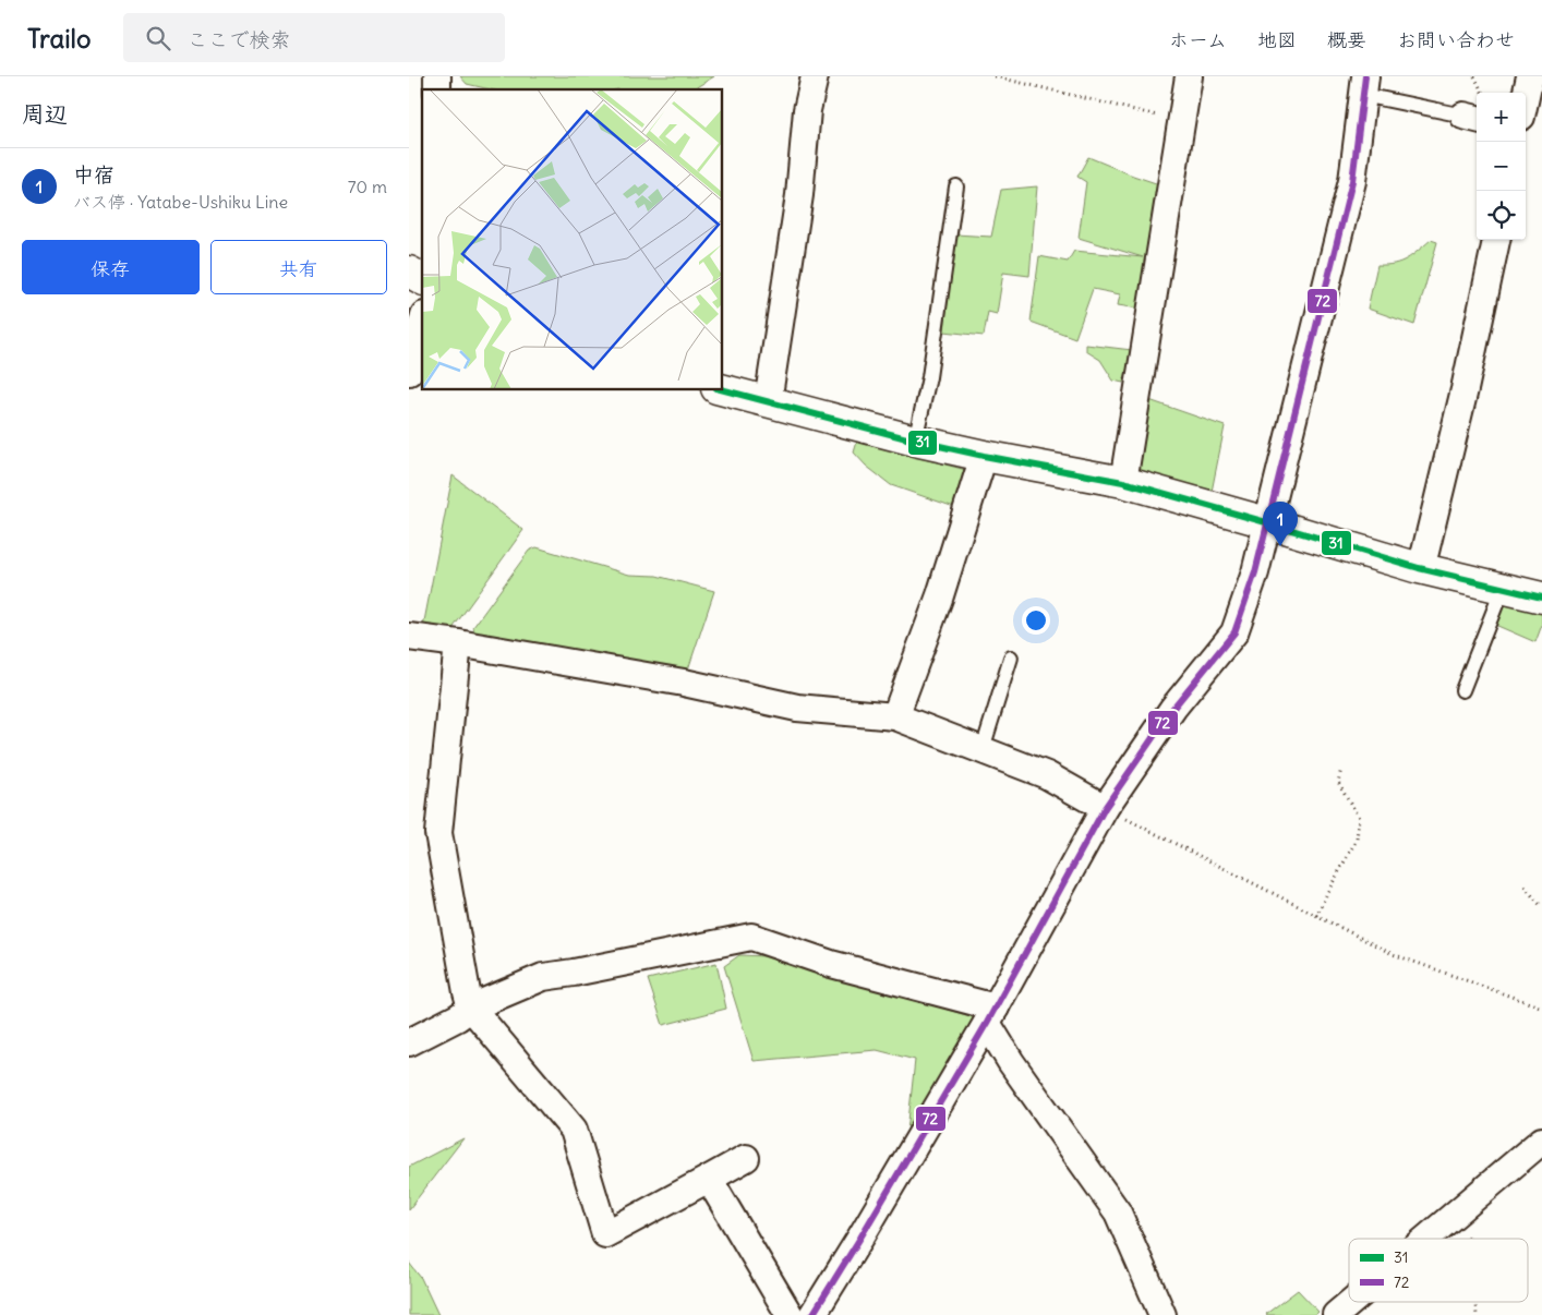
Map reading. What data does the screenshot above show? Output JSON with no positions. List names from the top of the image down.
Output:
{
  "lines": ["transit line 72", "transit line 31"],
  "legend": ["31", "72"],
  "page": {
    "header": "Trailo",
    "search": "ここで検索",
    "nav": [
      "ホーム",
      "地図",
      "概要",
      "お問い合わせ"
    ],
    "heading": "周辺",
    "map_buttons": ["+", "−"],
    "list": [
      {
        "mark": "1",
        "name": "中宿",
        "note": "バス停 · Yatabe-Ushiku Line",
        "value": "70 m"
      }
    ],
    "buttons": ["保存", "共有"],
    "pins": "1"
  }
}
